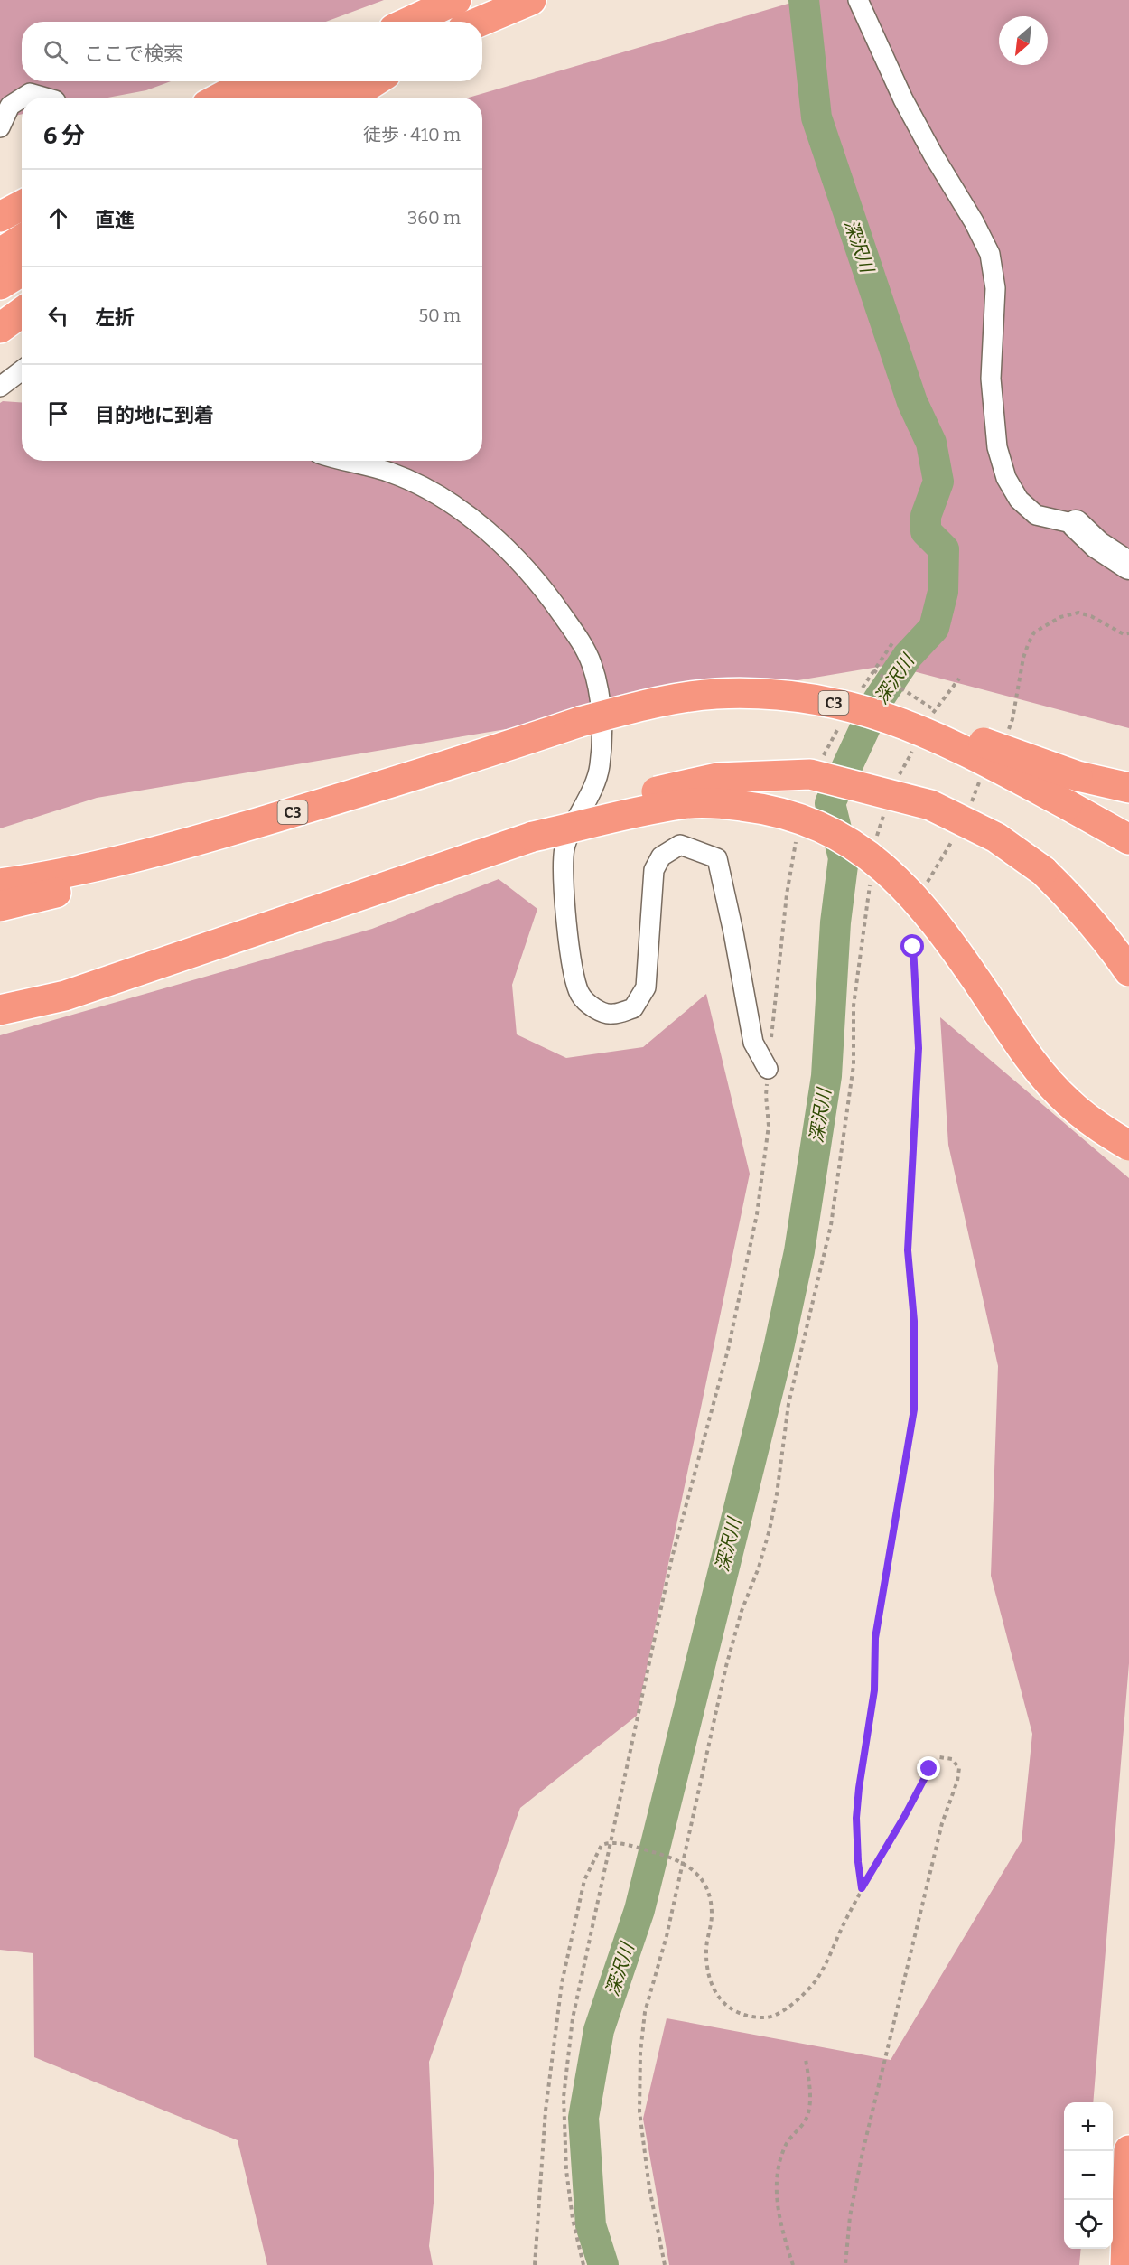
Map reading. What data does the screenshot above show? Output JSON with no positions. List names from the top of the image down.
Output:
{
  "streets": {
    "highway": ["C3"]
  },
  "water": ["深沢川"],
  "north": "bottom left",
  "page": {
    "search": "ここで検索",
    "heading": ["6 分", "徒歩 · 410 m"],
    "list": [
      ["直進", "360 m"],
      ["左折", "50 m"],
      "目的地に到着"
    ],
    "map_buttons": ["+", "−"]
  }
}
